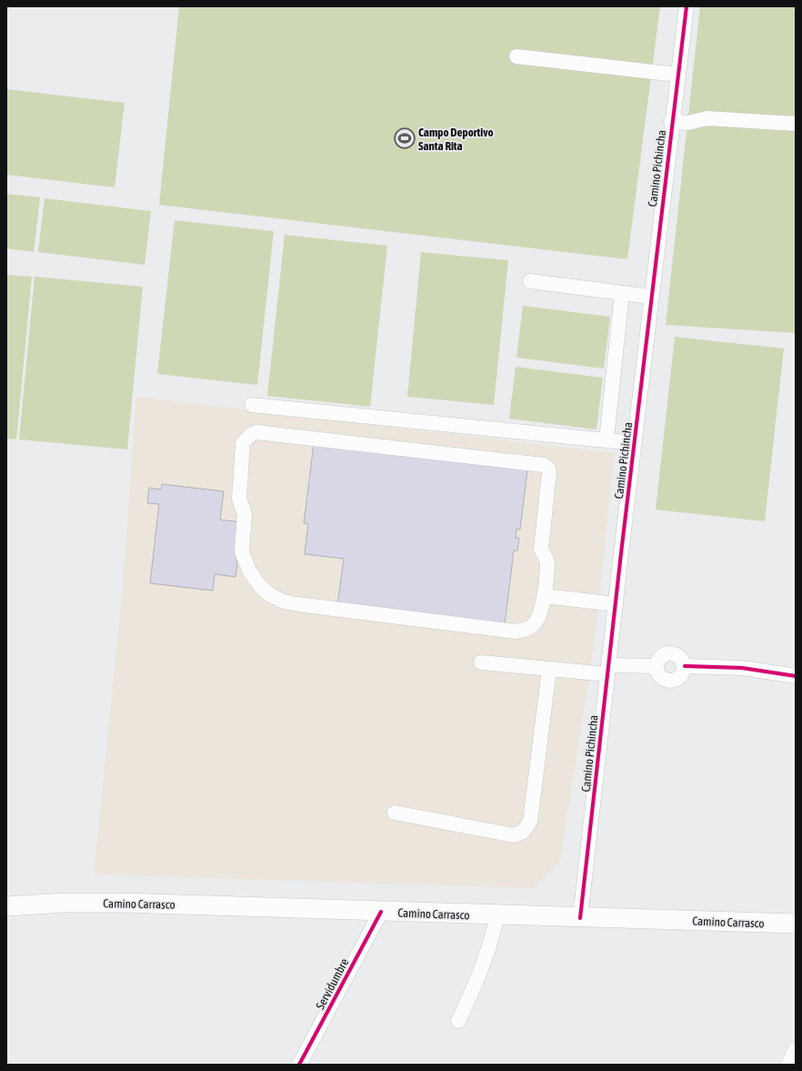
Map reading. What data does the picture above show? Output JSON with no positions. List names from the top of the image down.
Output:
{
  "streets": {
    "main road": ["Camino Carrasco"],
    "street": ["Camino Pichincha", "Servidumbre"]
  },
  "crossings": [
    ["Camino Pichincha", "Camino Carrasco"],
    ["Camino Carrasco", "Servidumbre"]
  ],
  "places": {
    "sports": ["Campo Deportivo Santa Rita"]
  }
}
